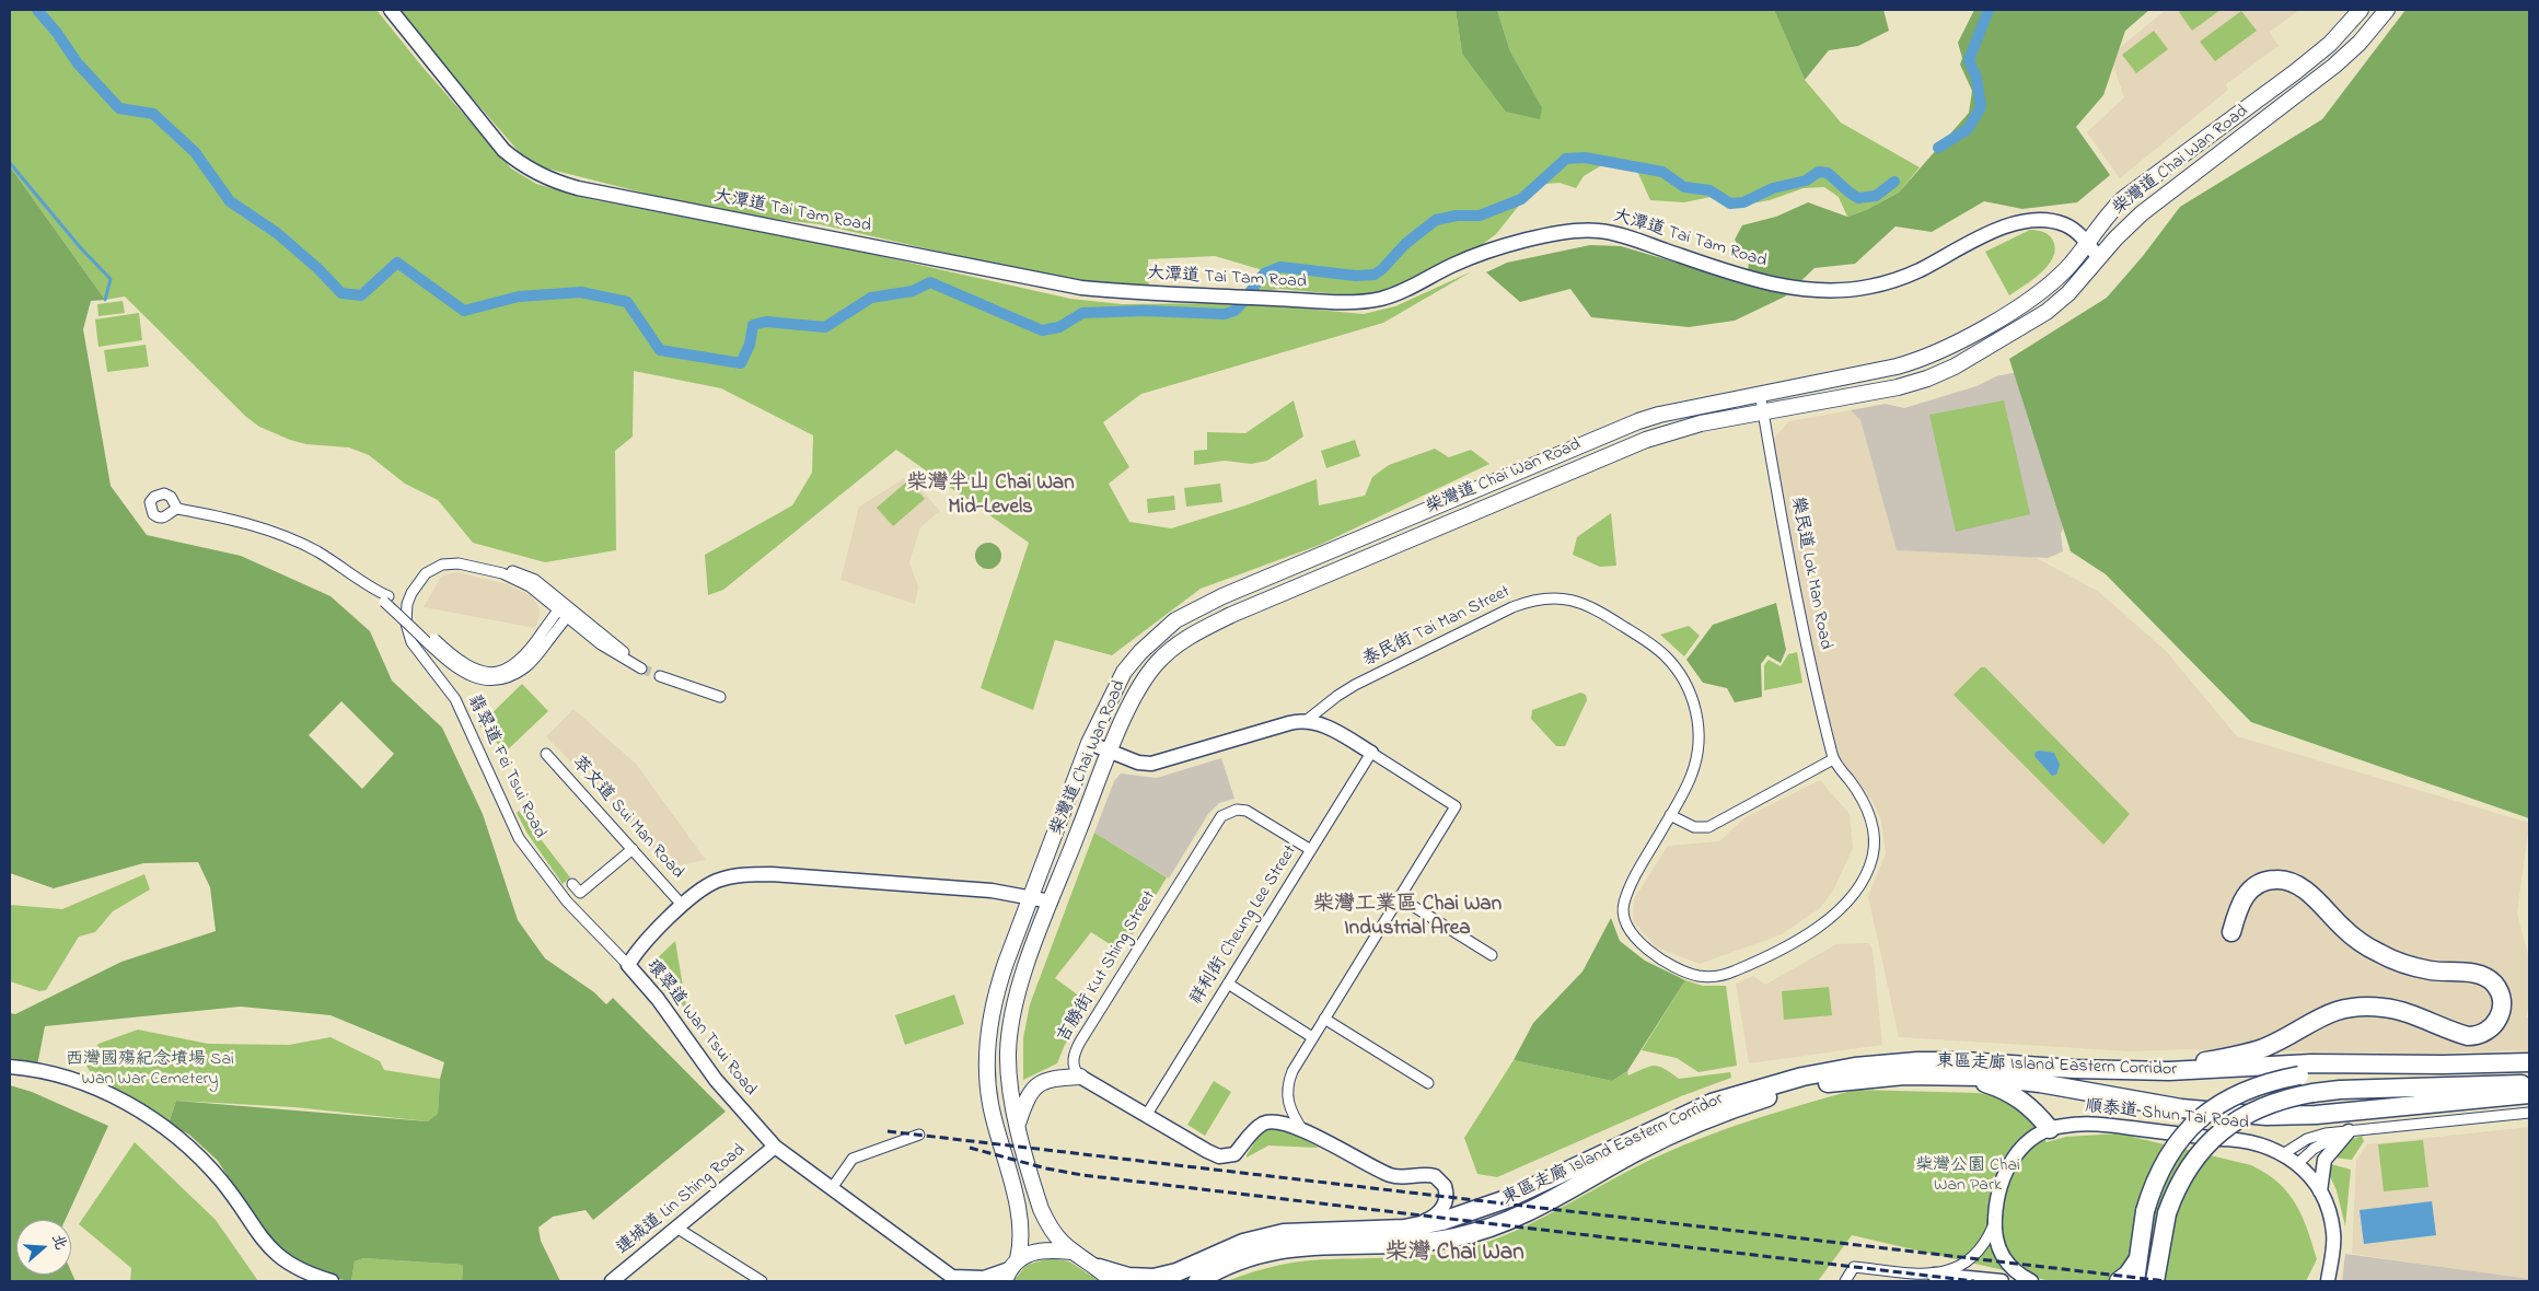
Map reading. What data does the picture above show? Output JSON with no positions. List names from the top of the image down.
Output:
{
  "streets": {
    "highway": ["東區走廊 Island Eastern Corridor"],
    "main road": ["柴灣道 Chai Wan Road"],
    "street": [
      "大潭道 Tai Tam Road",
      "樂民道 Lok Man Road",
      "泰民街 Tai Man Street",
      "翡翠道 Fei Tsui Road",
      "萃文道 Sui Man Road",
      "祥利街 Cheung Lee Street",
      "吉勝街 Kut Shing Street",
      "環翠道 Wan Tsui Road",
      "順泰道 Shun Tai Road",
      "連城道 Lin Shing Road"
    ]
  },
  "crossings": [
    ["柴灣道 Chai Wan Road", "大潭道 Tai Tam Road"],
    ["柴灣道 Chai Wan Road", "樂民道 Lok Man Road"],
    ["柴灣道 Chai Wan Road", "環翠道 Wan Tsui Road"],
    ["柴灣道 Chai Wan Road", "東區走廊 Island Eastern Corridor"],
    ["樂民道 Lok Man Road", "泰民街 Tai Man Street"],
    ["翡翠道 Fei Tsui Road", "環翠道 Wan Tsui Road"],
    ["萃文道 Sui Man Road", "環翠道 Wan Tsui Road"],
    ["祥利街 Cheung Lee Street", "吉勝街 Kut Shing Street"],
    ["環翠道 Wan Tsui Road", "連城道 Lin Shing Road"]
  ],
  "districts": ["柴灣半山 Chai Wan Mid-Levels", "柴灣工業區 Chai Wan Industrial Area", "柴灣 Chai Wan"],
  "parks": ["西灣國殤紀念墳場 Sai Wan War Cemetery", "柴灣公園 Chai Wan Park"],
  "north": "right"
}
